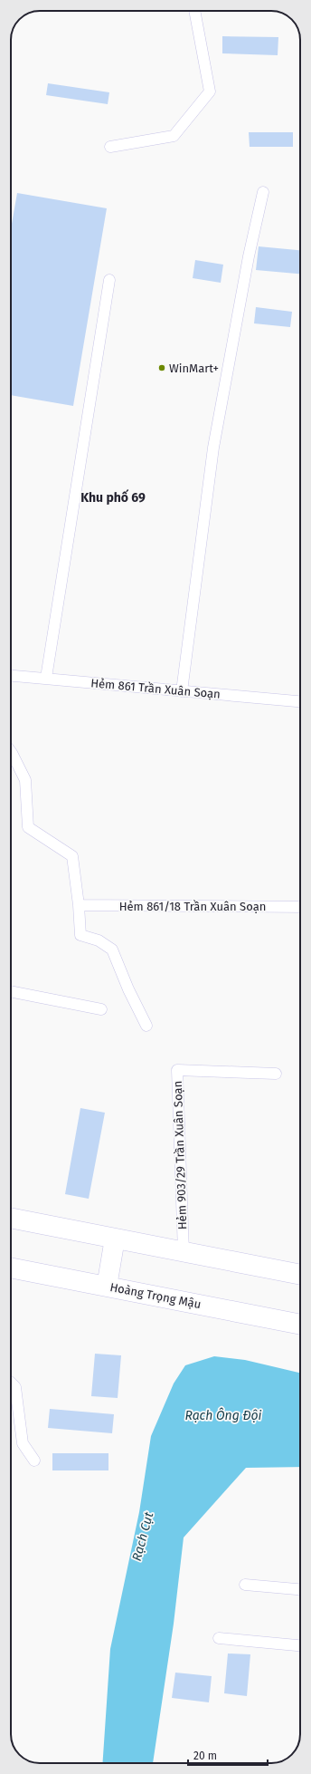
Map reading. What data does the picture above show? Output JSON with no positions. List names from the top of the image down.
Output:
{
  "streets": {
    "main road": ["Hoàng Trọng Mậu"],
    "lane": ["Hẻm 861 Trần Xuân Soạn", "Hẻm 861/18 Trần Xuân Soạn", "Hẻm 903/29 Trần Xuân Soạn"]
  },
  "districts": ["Khu phố 69"],
  "water": ["Rạch Ông Đội", "Rạch Cụt"],
  "places": ["WinMart+"],
  "scale_bar": "20 m"
}
